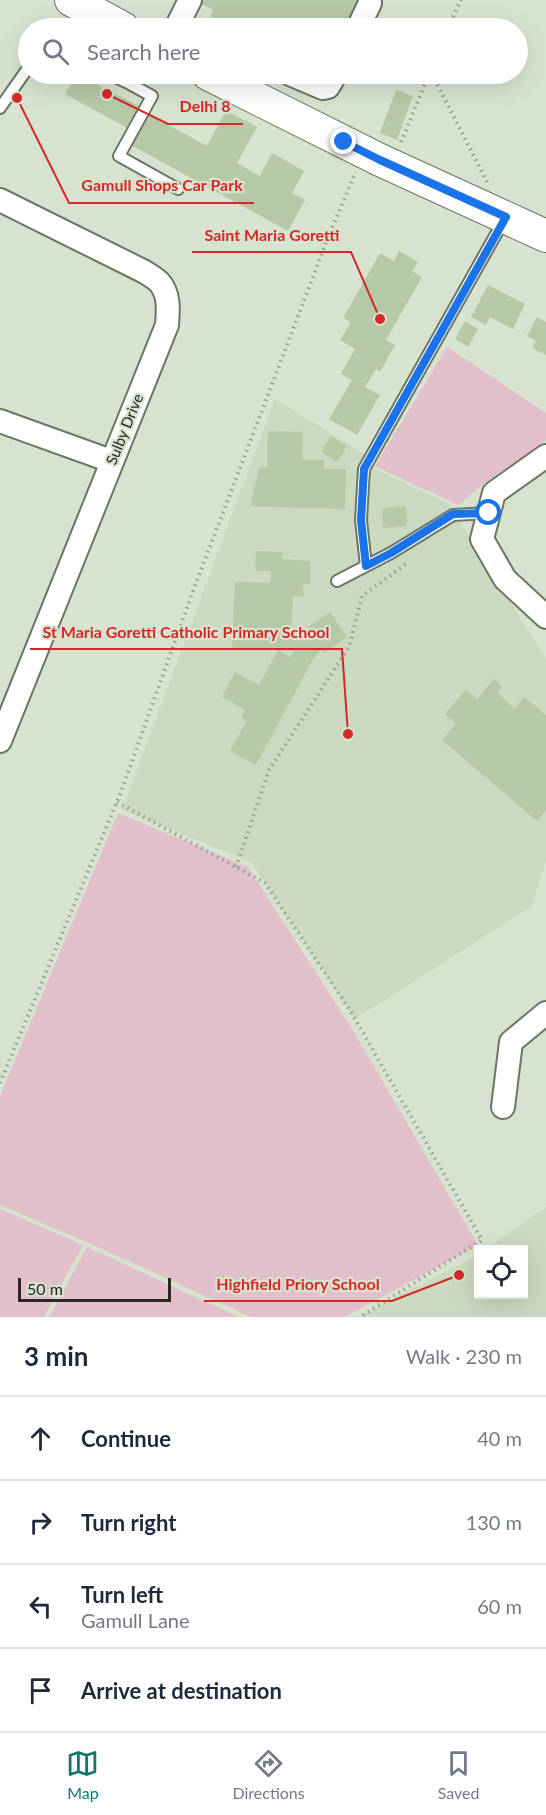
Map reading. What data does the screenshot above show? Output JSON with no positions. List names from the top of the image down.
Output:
{
  "streets": {
    "street": ["Sulby Drive"]
  },
  "places": [
    "Delhi 8",
    "Gamull Shops Car Park",
    "Saint Maria Goretti",
    "St Maria Goretti Catholic Primary School",
    "Highfield Priory School"
  ],
  "scale_bar": "50 m",
  "page": {
    "search": "Search here",
    "scale": "50 m",
    "heading": ["3 min", "Walk · 230 m"],
    "list": [
      ["Continue", "40 m"],
      ["Turn right", "130 m"],
      ["Turn left", "Gamull Lane", "60 m"],
      "Arrive at destination"
    ],
    "nav": ["Map", "Directions", "Saved"]
  }
}
